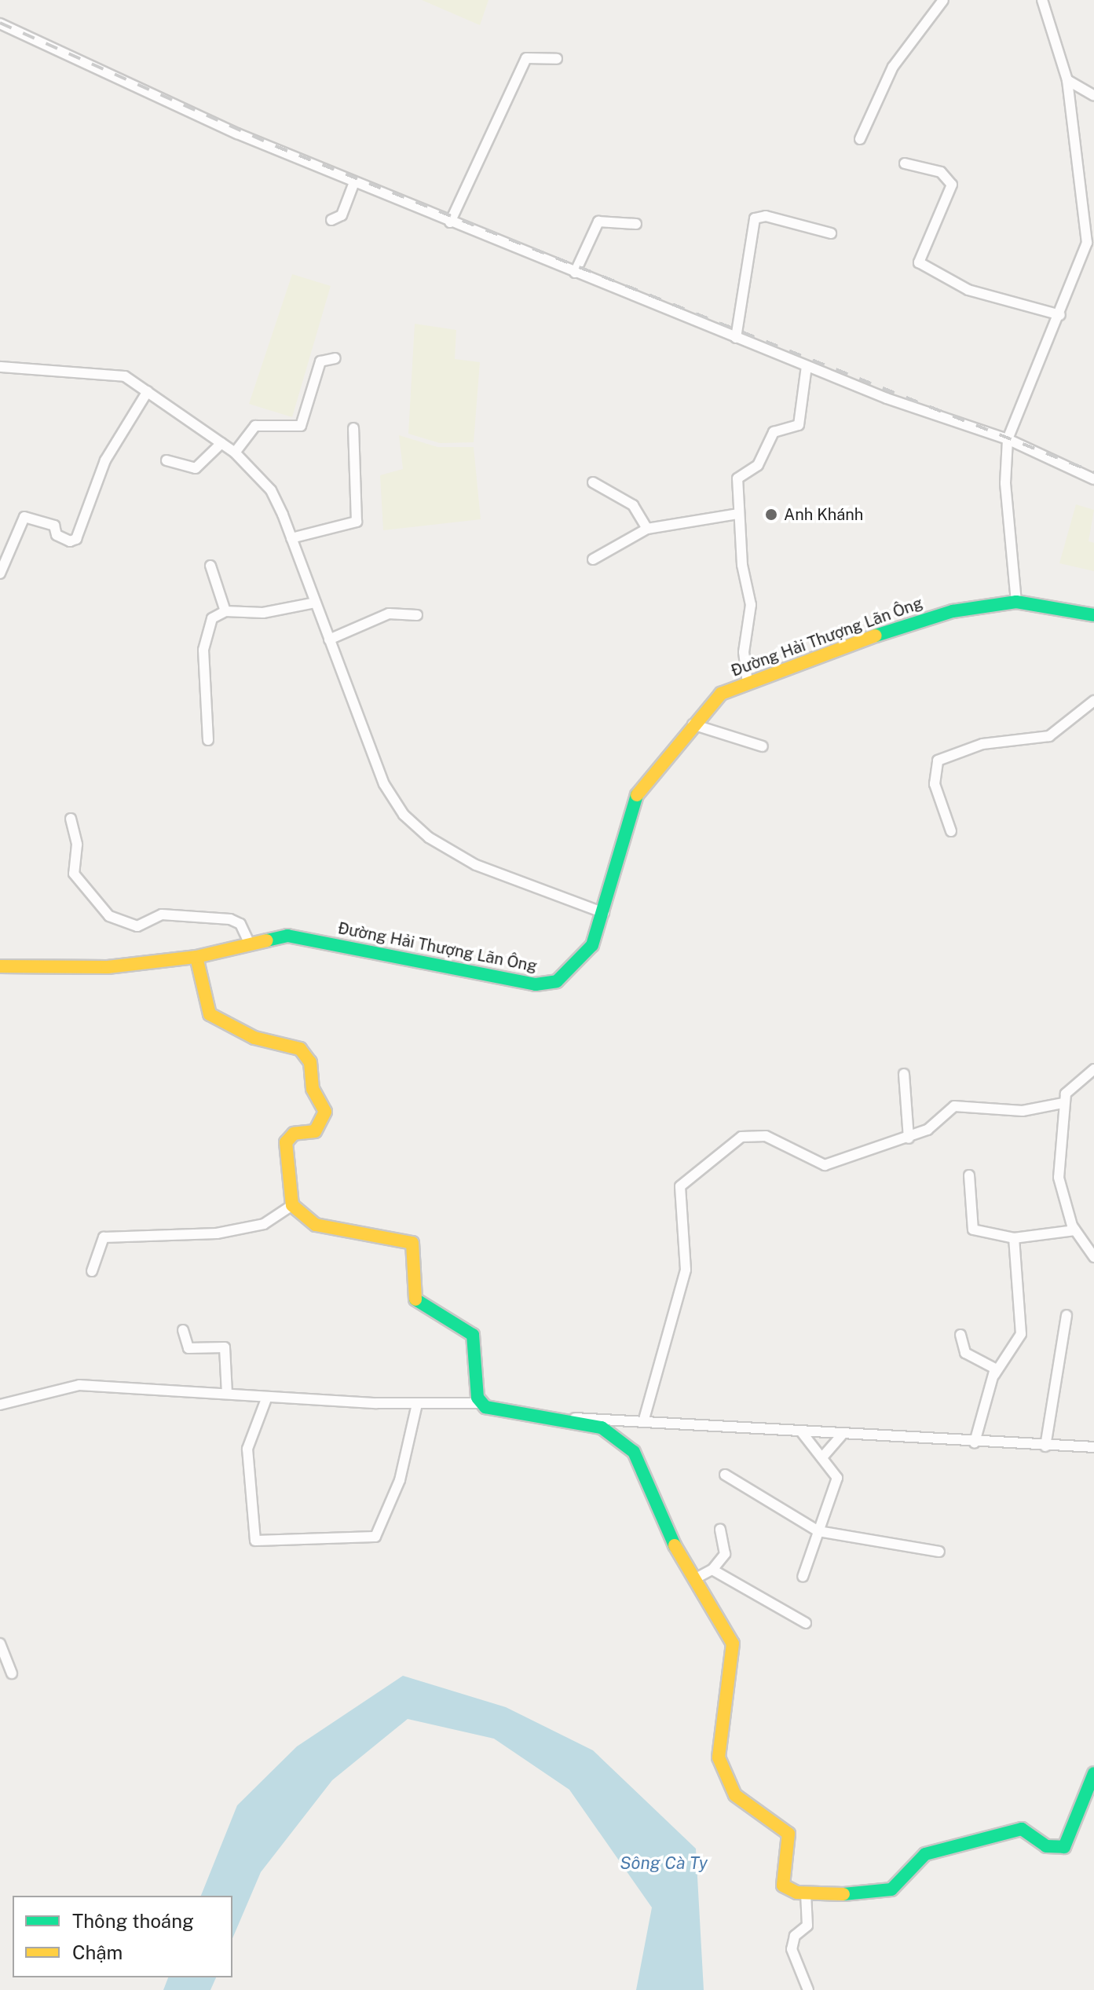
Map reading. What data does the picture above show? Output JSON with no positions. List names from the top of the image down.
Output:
{
  "streets": {
    "street": ["Đường Hải Thượng Lãn Ông"]
  },
  "water": ["Sông Cà Ty"],
  "places": ["Anh Khánh"],
  "legend": ["Thông thoáng", "Chậm"]
}
